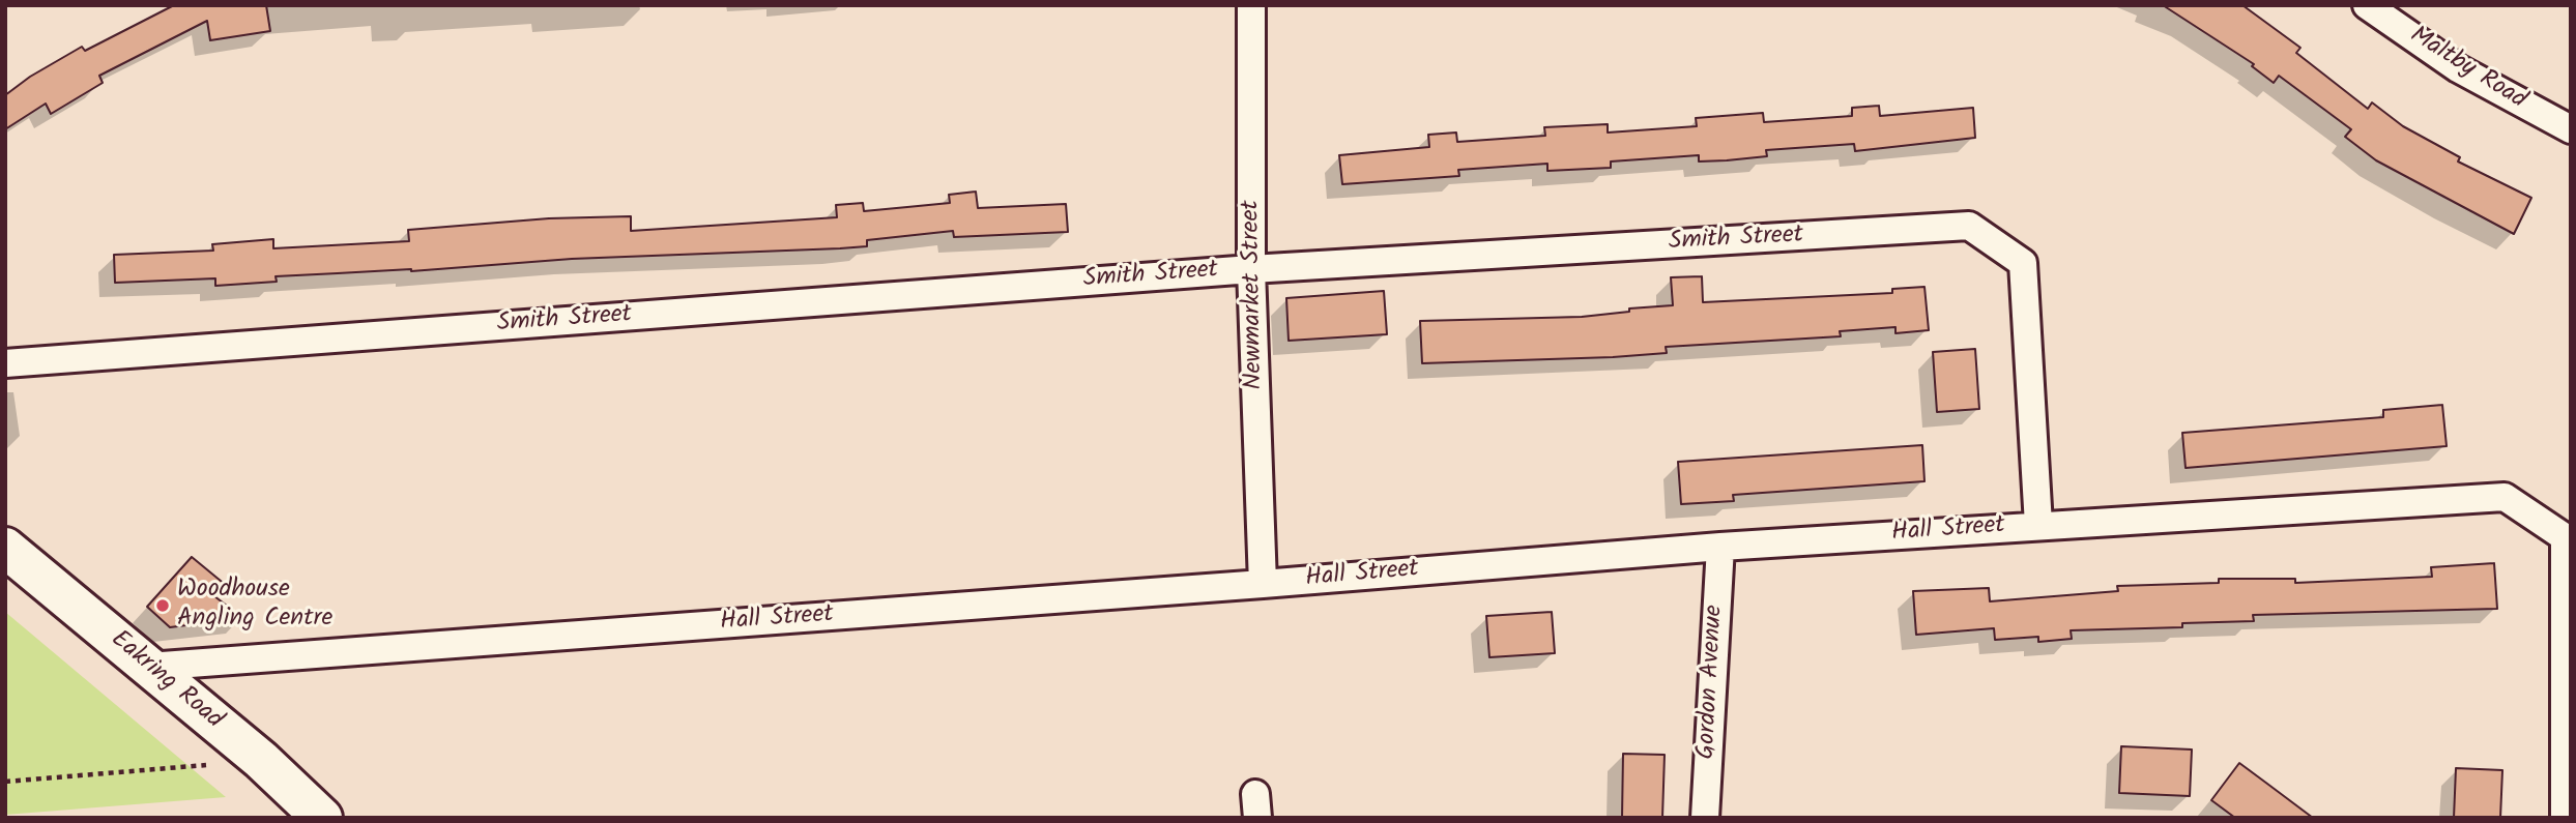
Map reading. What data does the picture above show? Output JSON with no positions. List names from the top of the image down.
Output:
{
  "streets": {
    "street": [
      "Maltby Road",
      "Smith Street",
      "Newmarket Street",
      "Hall Street",
      "Eakring Road",
      "Gordon Avenue"
    ]
  },
  "crossings": [
    ["Smith Street", "Newmarket Street"],
    ["Smith Street", "Hall Street"],
    ["Newmarket Street", "Hall Street"],
    ["Hall Street", "Eakring Road"],
    ["Hall Street", "Gordon Avenue"]
  ],
  "places": ["Woodhouse Angling Centre"]
}
